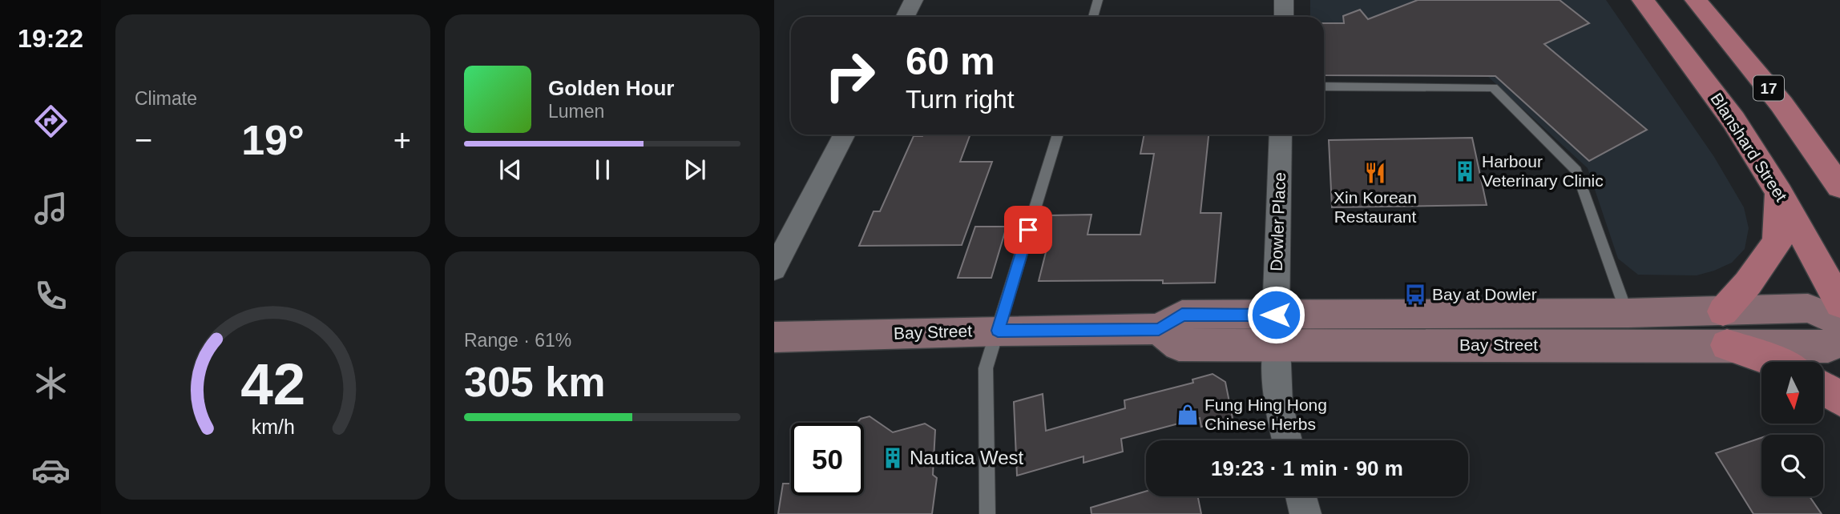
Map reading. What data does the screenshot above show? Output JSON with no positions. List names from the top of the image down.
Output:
{
  "streets": {
    "main road": ["17", "Blanshard Street", "Bay Street"],
    "street": ["Dowler Place"]
  },
  "crossings": [
    ["Dowler Place", "Bay Street"]
  ],
  "places": {
    "building": ["Harbour Veterinary Clinic", "Nautica West"],
    "restaurant": ["Xin Korean Restaurant"],
    "bus stop": ["Bay at Dowler"],
    "shop": ["Fung Hing Hong Chinese Herbs"]
  },
  "north": "bottom",
  "page": {
    "tabs": "19:22",
    "tile": [
      "Climate",
      ["Range · 61%", "305 km"]
    ],
    "turn": ["60 m", "Turn right"],
    "song": ["Golden Hour", "Lumen"],
    "heat": ["−", "19°", "+"],
    "limit": "50",
    "trip": "19:23 · 1 min · 90 m",
    "gauge": ["42", "km/h"]
  }
}
